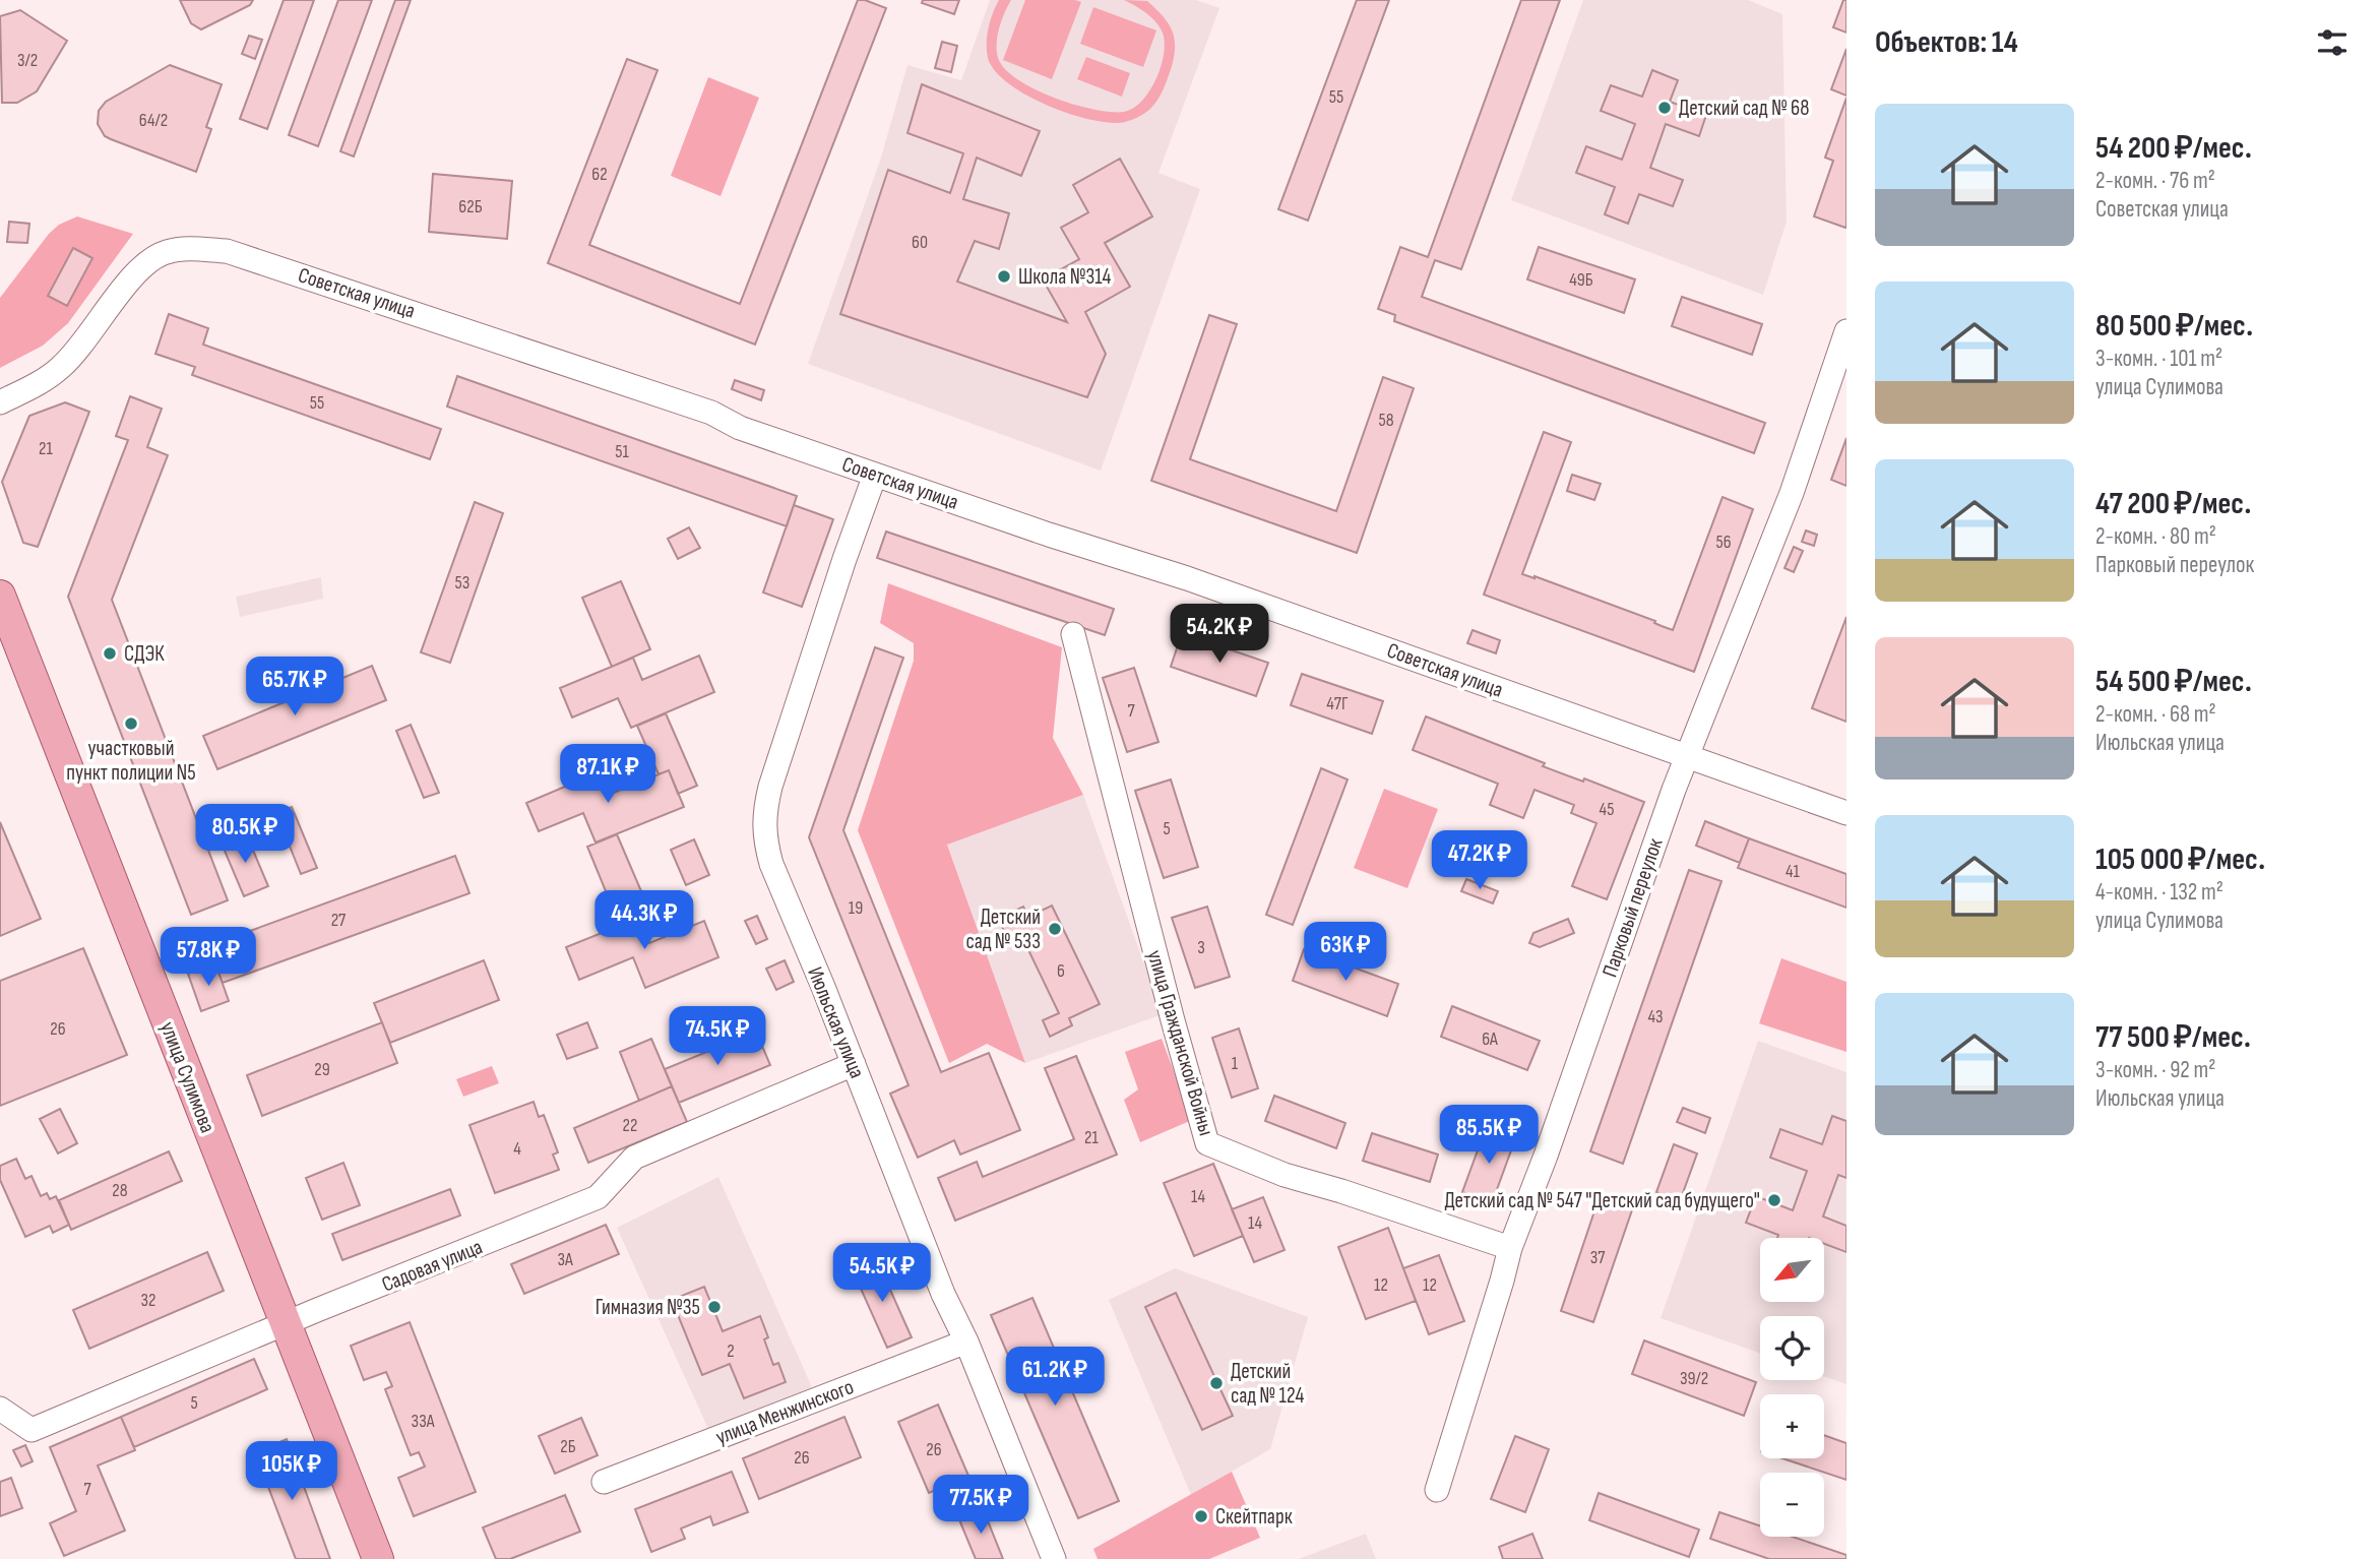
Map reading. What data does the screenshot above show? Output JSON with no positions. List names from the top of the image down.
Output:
{
  "streets": {
    "main road": ["улица Сулимова"],
    "street": [
      "Советская улица",
      "Парковый переулок",
      "Июльская улица",
      "улица Гражданской Войны",
      "Садовая улица",
      "улица Менжинского"
    ]
  },
  "crossings": [
    ["Советская улица", "Парковый переулок"],
    ["Советская улица", "Июльская улица"],
    ["Парковый переулок", "улица Гражданской Войны"],
    ["Июльская улица", "Садовая улица"],
    ["Июльская улица", "улица Менжинского"],
    ["улица Сулимова", "Садовая улица"]
  ],
  "places": [
    "Детский сад № 68",
    "Школа №314",
    "СДЭК",
    "участковый пункт полиции N5",
    "Детский сад № 533",
    "Детский сад № 547 \"Детский сад будущего\"",
    "Гимназия №35",
    "Детский сад № 124",
    "Скейтпарк"
  ],
  "house_numbers": [
    "3/2",
    "55",
    "64/2",
    "62",
    "62Б",
    "60",
    "49Б",
    "55",
    "58",
    "21",
    "51",
    "56",
    "53",
    "47Г",
    "7",
    "45",
    "5",
    "41",
    "19",
    "27",
    "3",
    "6",
    "43",
    "26",
    "6А",
    "1",
    "29",
    "22",
    "21",
    "4",
    "28",
    "14",
    "14",
    "37",
    "3А",
    "12",
    "12",
    "32",
    "2",
    "39/2",
    "5",
    "33А",
    "2Б",
    "26",
    "26",
    "7"
  ],
  "north": "bottom left",
  "page": {
    "heading": "Объектов: 14",
    "list": [
      {
        "name": "54 200 ₽/мес.",
        "note": "2-комн. · 76 m² · Советская улица"
      },
      {
        "name": "80 500 ₽/мес.",
        "note": "3-комн. · 101 m² · улица Сулимова"
      },
      {
        "name": "47 200 ₽/мес.",
        "note": "2-комн. · 80 m² · Парковый переулок"
      },
      {
        "name": "54 500 ₽/мес.",
        "note": "2-комн. · 68 m² · Июльская улица"
      },
      {
        "name": "105 000 ₽/мес.",
        "note": "4-комн. · 132 m² · улица Сулимова"
      },
      {
        "name": "77 500 ₽/мес.",
        "note": "3-комн. · 92 m² · Июльская улица"
      }
    ],
    "price": [
      "54.2K ₽",
      "65.7K ₽",
      "87.1K ₽",
      "80.5K ₽",
      "47.2K ₽",
      "44.3K ₽",
      "63K ₽",
      "57.8K ₽",
      "74.5K ₽",
      "85.5K ₽",
      "54.5K ₽",
      "61.2K ₽",
      "105K ₽",
      "77.5K ₽"
    ],
    "map_buttons": ["+", "−"]
  }
}
